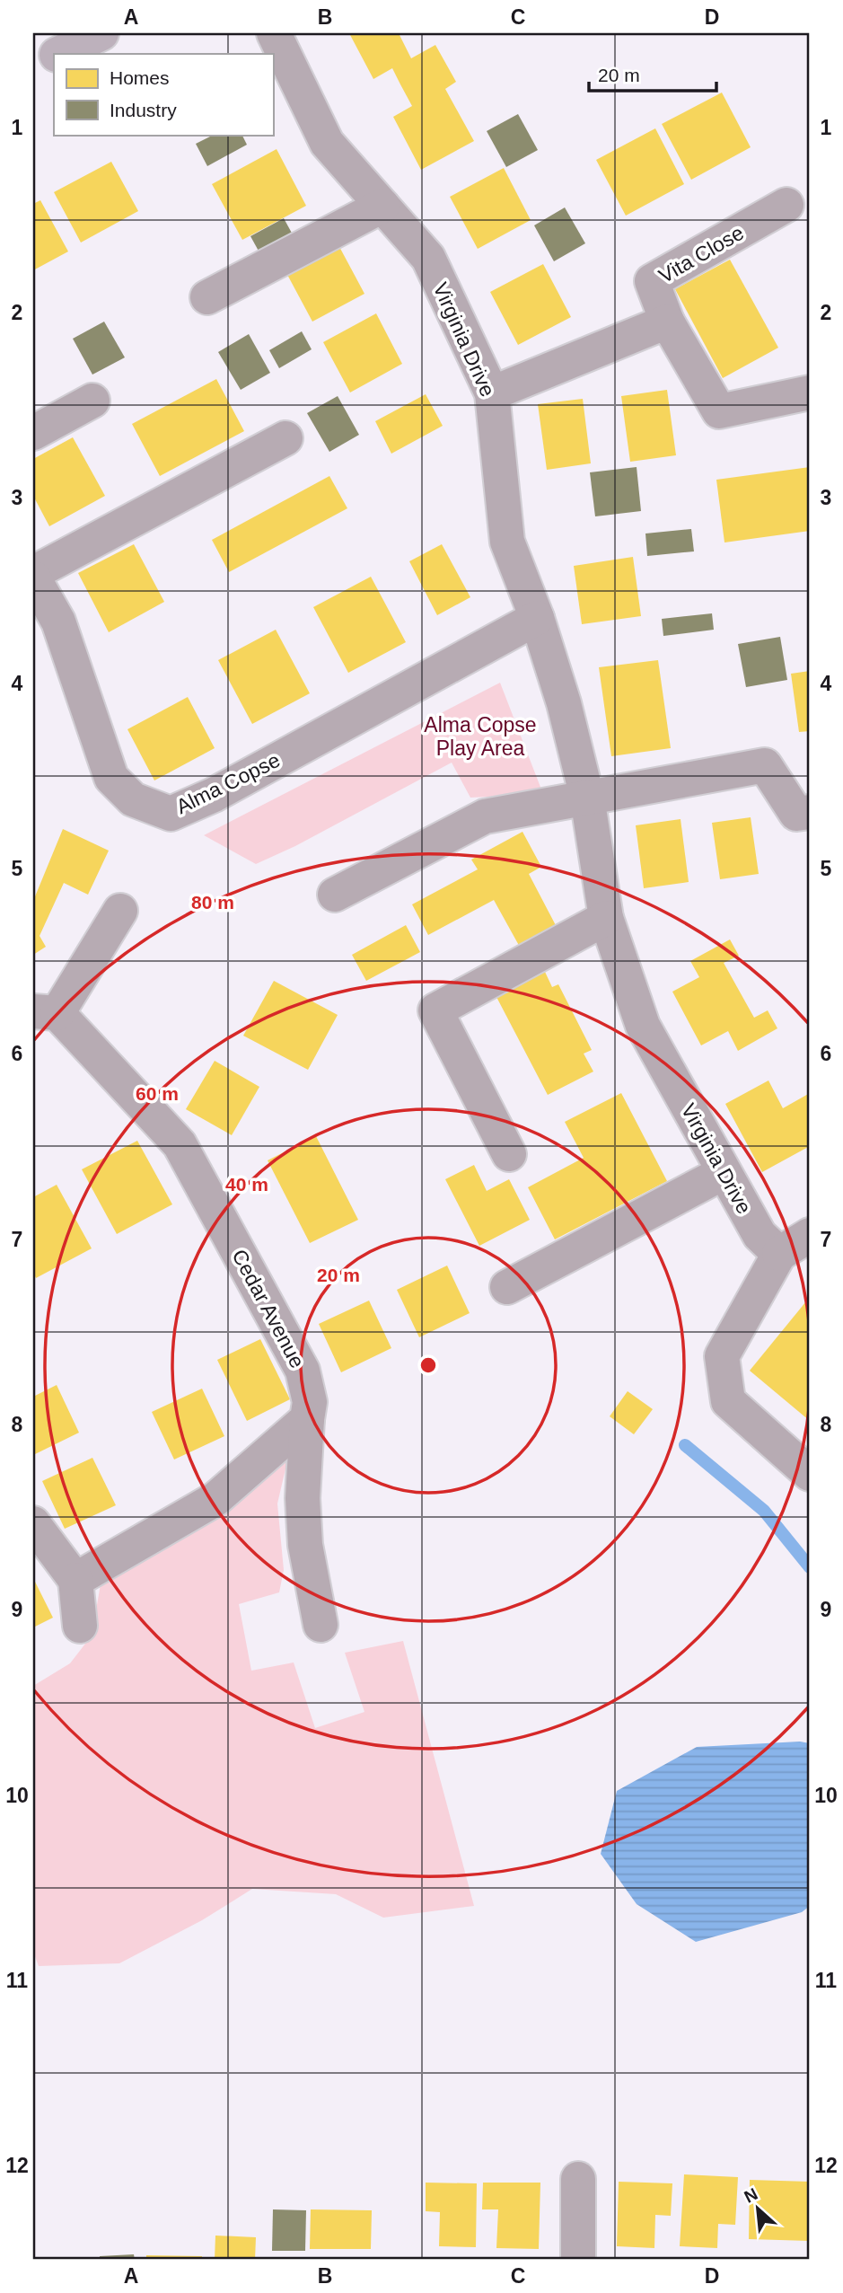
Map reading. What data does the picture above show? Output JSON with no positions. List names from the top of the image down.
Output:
{
  "streets": {
    "street": [
      "Vita Close",
      "Virginia Drive",
      "Alma Copse",
      "Cedar Avenue"
    ]
  },
  "crossings": [
    ["Virginia Drive", "Alma Copse"]
  ],
  "parks": ["Alma Copse Play Area"],
  "legend": ["Homes", "Industry"],
  "scale_bar": "20 m",
  "north": "top left",
  "grid": {
    "columns": [
      "A",
      "B",
      "C",
      "D"
    ],
    "rows": [
      "1",
      "2",
      "3",
      "4",
      "5",
      "6",
      "7",
      "8",
      "9",
      "10",
      "11",
      "12"
    ]
  },
  "rings": [
    "80 m",
    "60 m",
    "40 m",
    "20 m"
  ]
}
